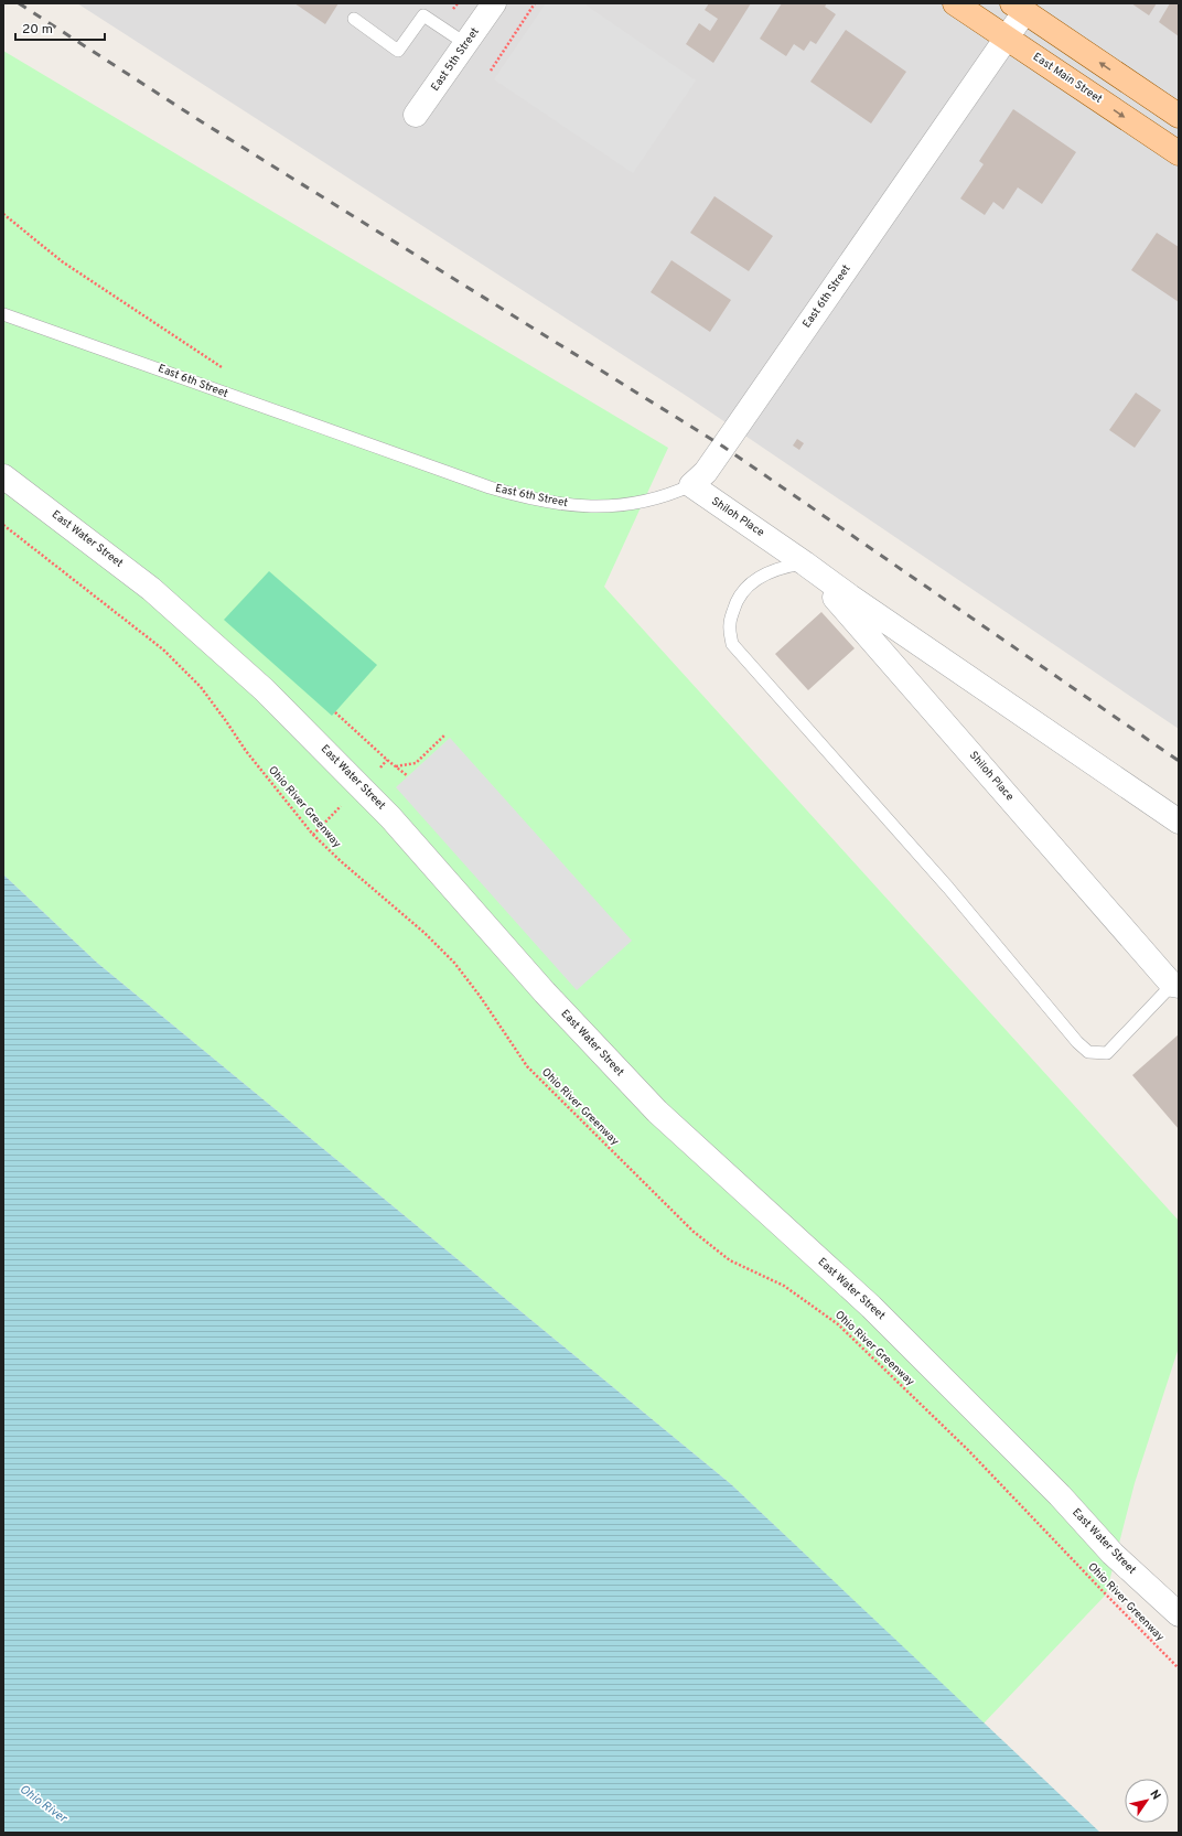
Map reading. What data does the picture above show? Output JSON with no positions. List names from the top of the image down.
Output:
{
  "streets": {
    "main road": ["East Main Street"],
    "street": [
      "East 5th Street",
      "East 6th Street",
      "Shiloh Place",
      "East Water Street"
    ],
    "path": ["Ohio River Greenway"]
  },
  "crossings": [
    ["East Main Street", "East 6th Street"],
    ["East 6th Street", "Shiloh Place"]
  ],
  "water": ["Ohio River"],
  "scale_bar": "20 m",
  "north": "top right"
}
